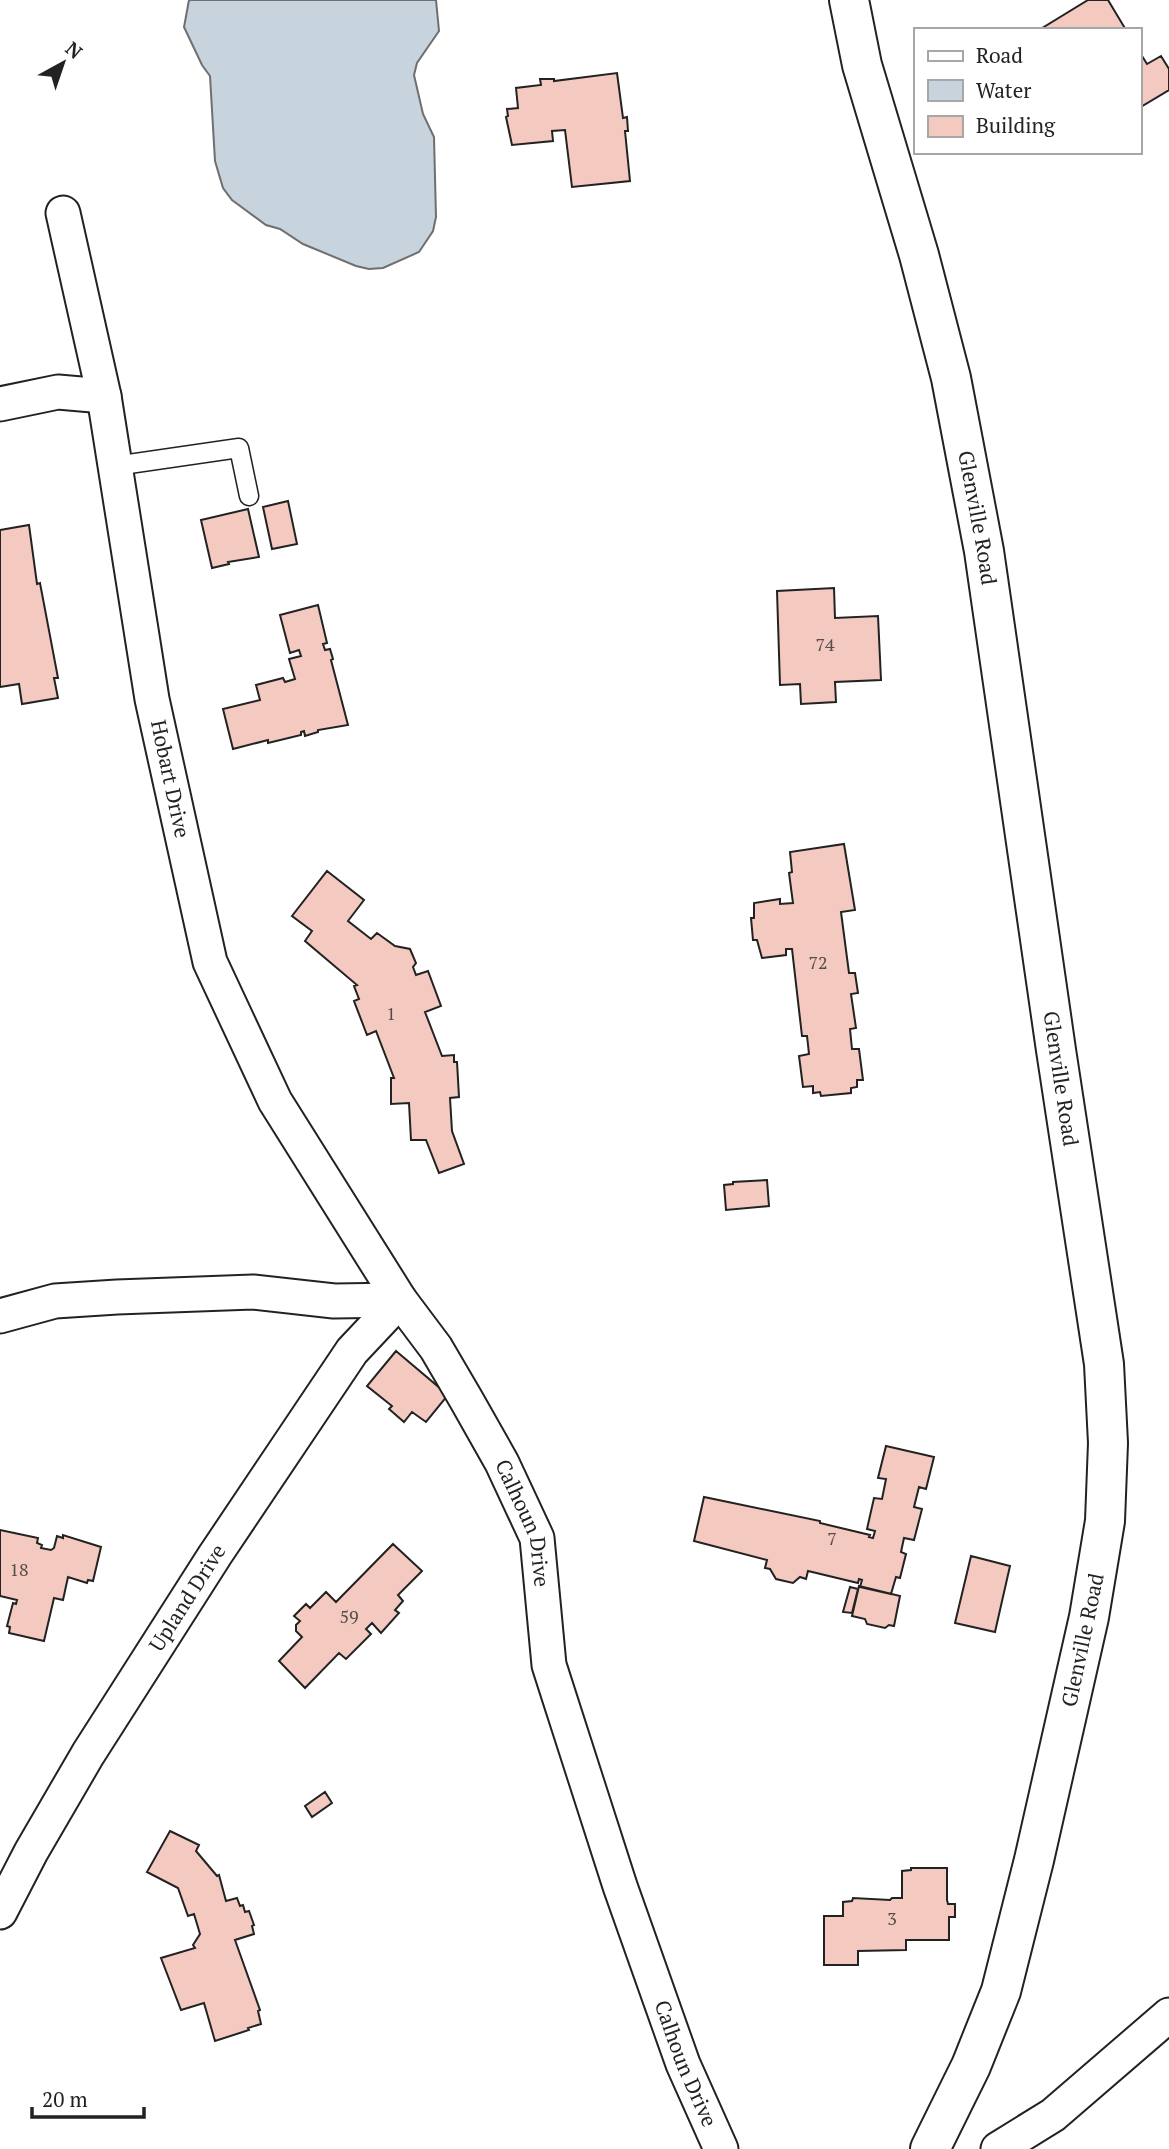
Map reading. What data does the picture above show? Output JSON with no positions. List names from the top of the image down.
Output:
{
  "streets": {
    "main road": ["Glenville Road"],
    "street": ["Hobart Drive", "Calhoun Drive", "Upland Drive"]
  },
  "crossings": [
    ["Hobart Drive", "Calhoun Drive"],
    ["Hobart Drive", "Upland Drive"],
    ["Calhoun Drive", "Upland Drive"]
  ],
  "house_numbers": [
    "74",
    "72",
    "1",
    "7",
    "18",
    "59",
    "3"
  ],
  "legend": ["Road", "Water", "Building"],
  "scale_bar": "20 m",
  "north": "top right"
}
